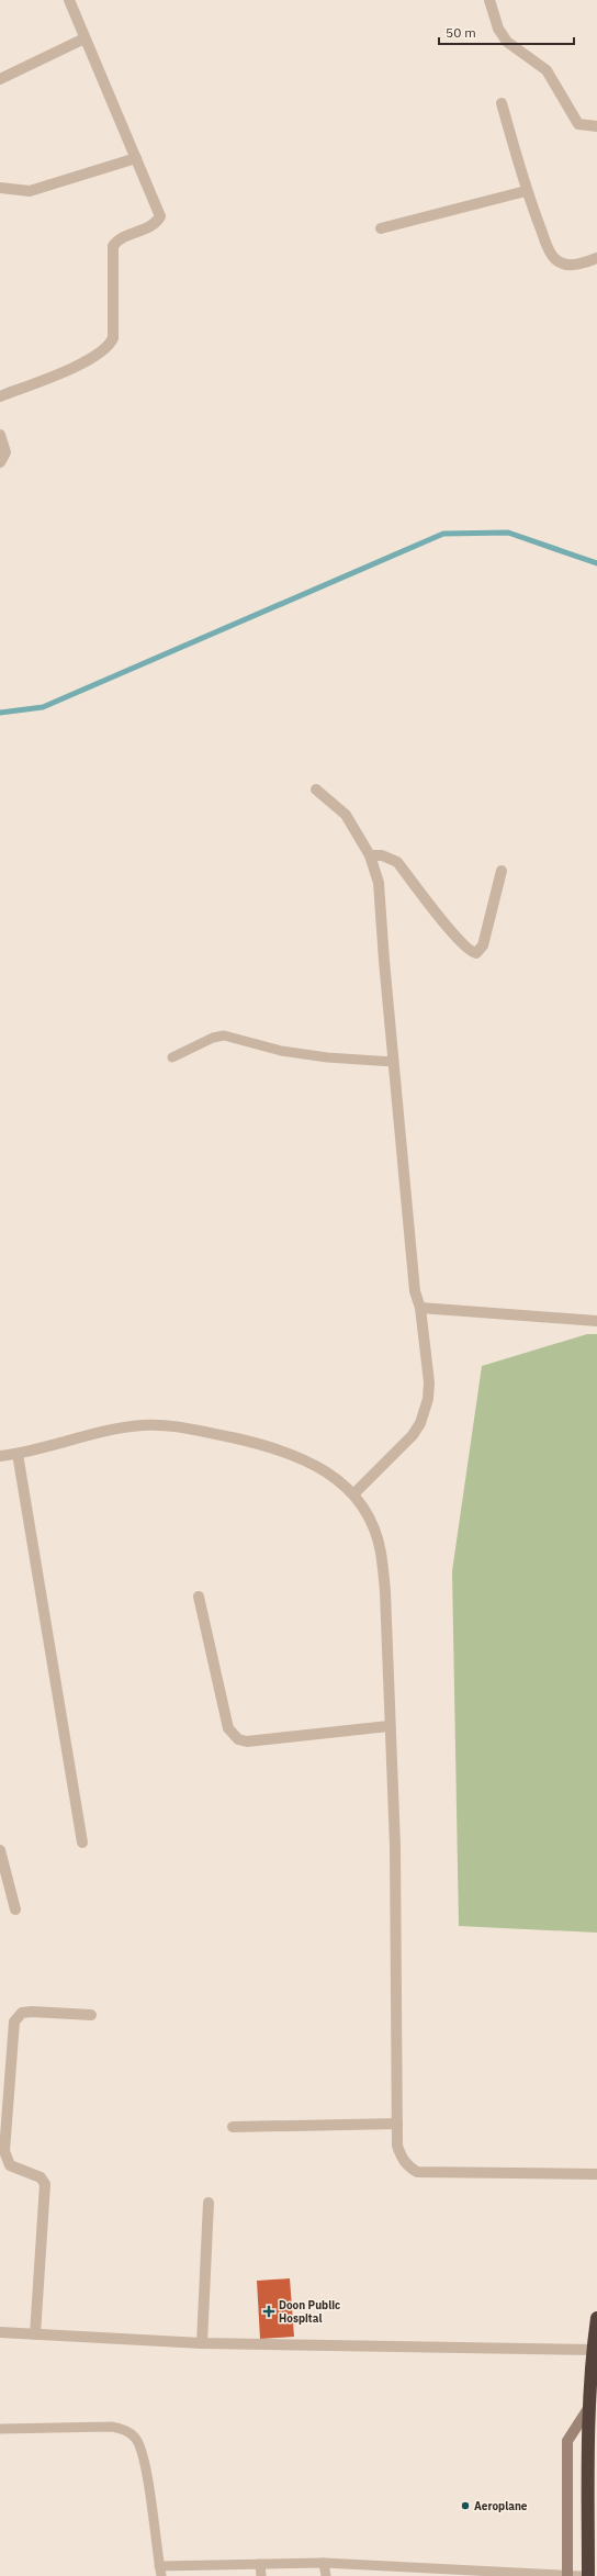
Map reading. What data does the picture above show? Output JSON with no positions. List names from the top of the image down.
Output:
{
  "places": {
    "health": ["Doon Public Hospital"],
    "other": ["Aeroplane"]
  },
  "scale_bar": "50 m"
}
